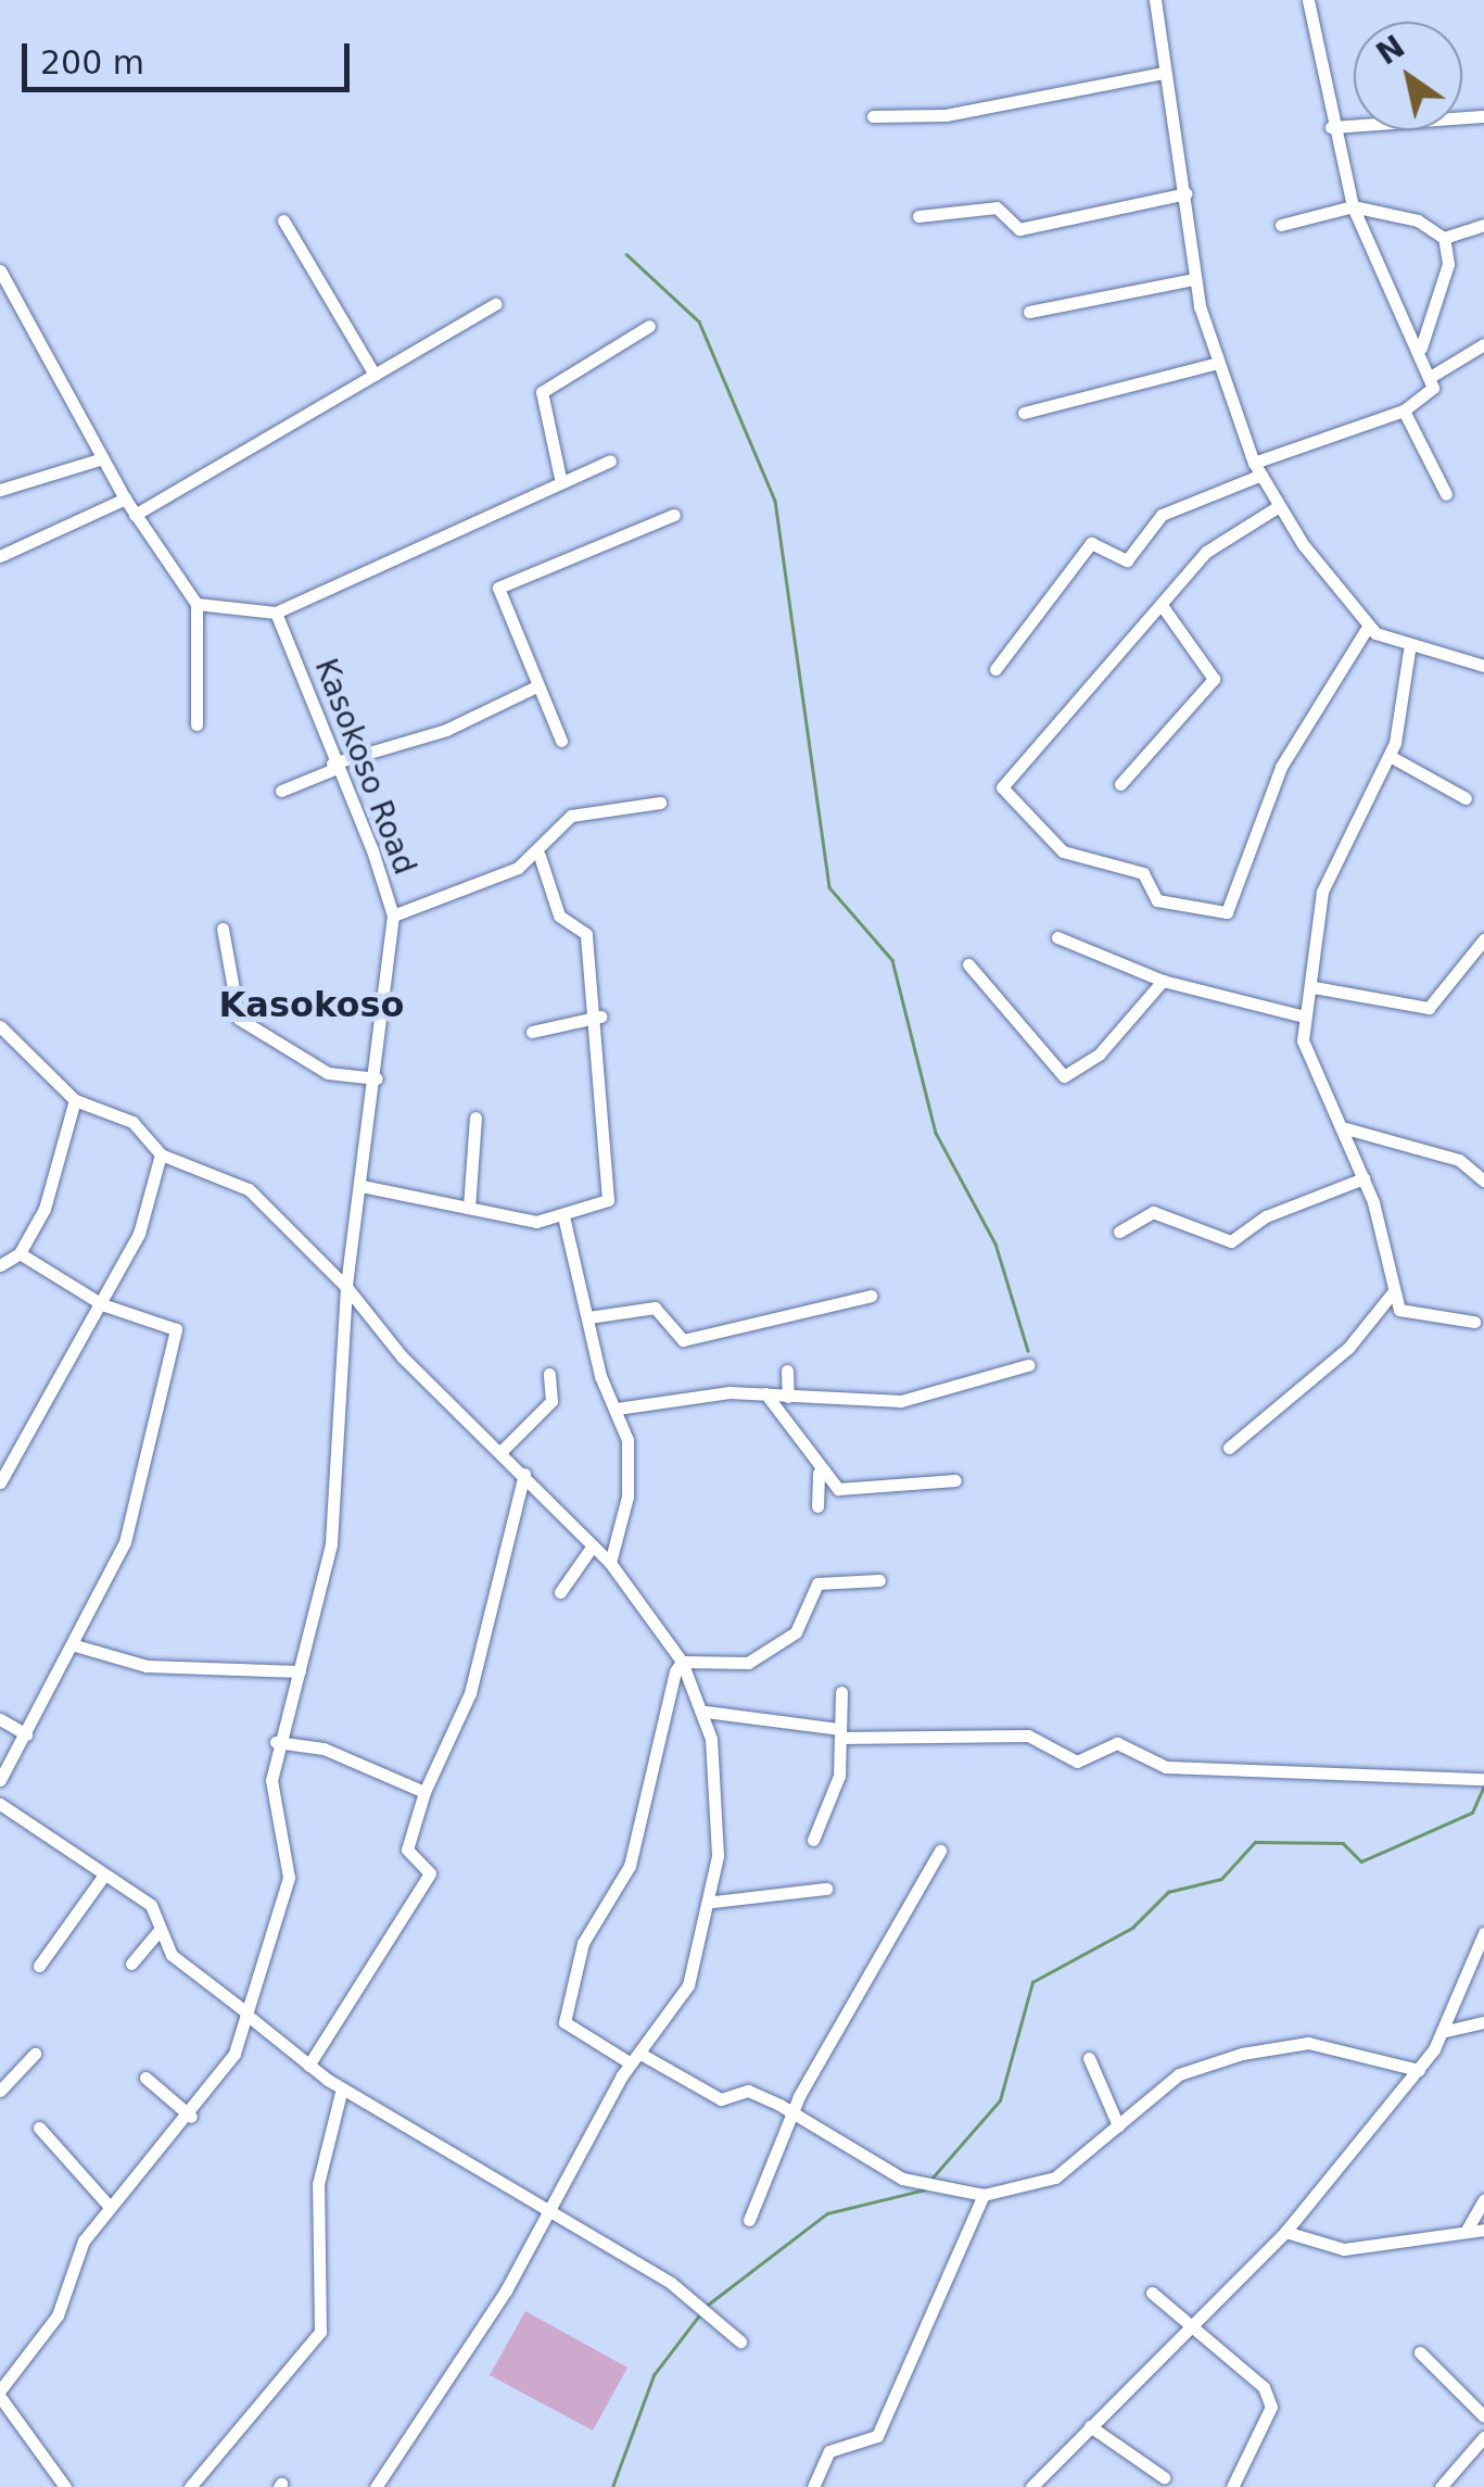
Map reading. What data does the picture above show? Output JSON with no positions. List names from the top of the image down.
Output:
{
  "streets": {
    "street": ["Kasokoso Road"]
  },
  "districts": ["Kasokoso"],
  "scale_bar": "200 m",
  "north": "top left"
}
